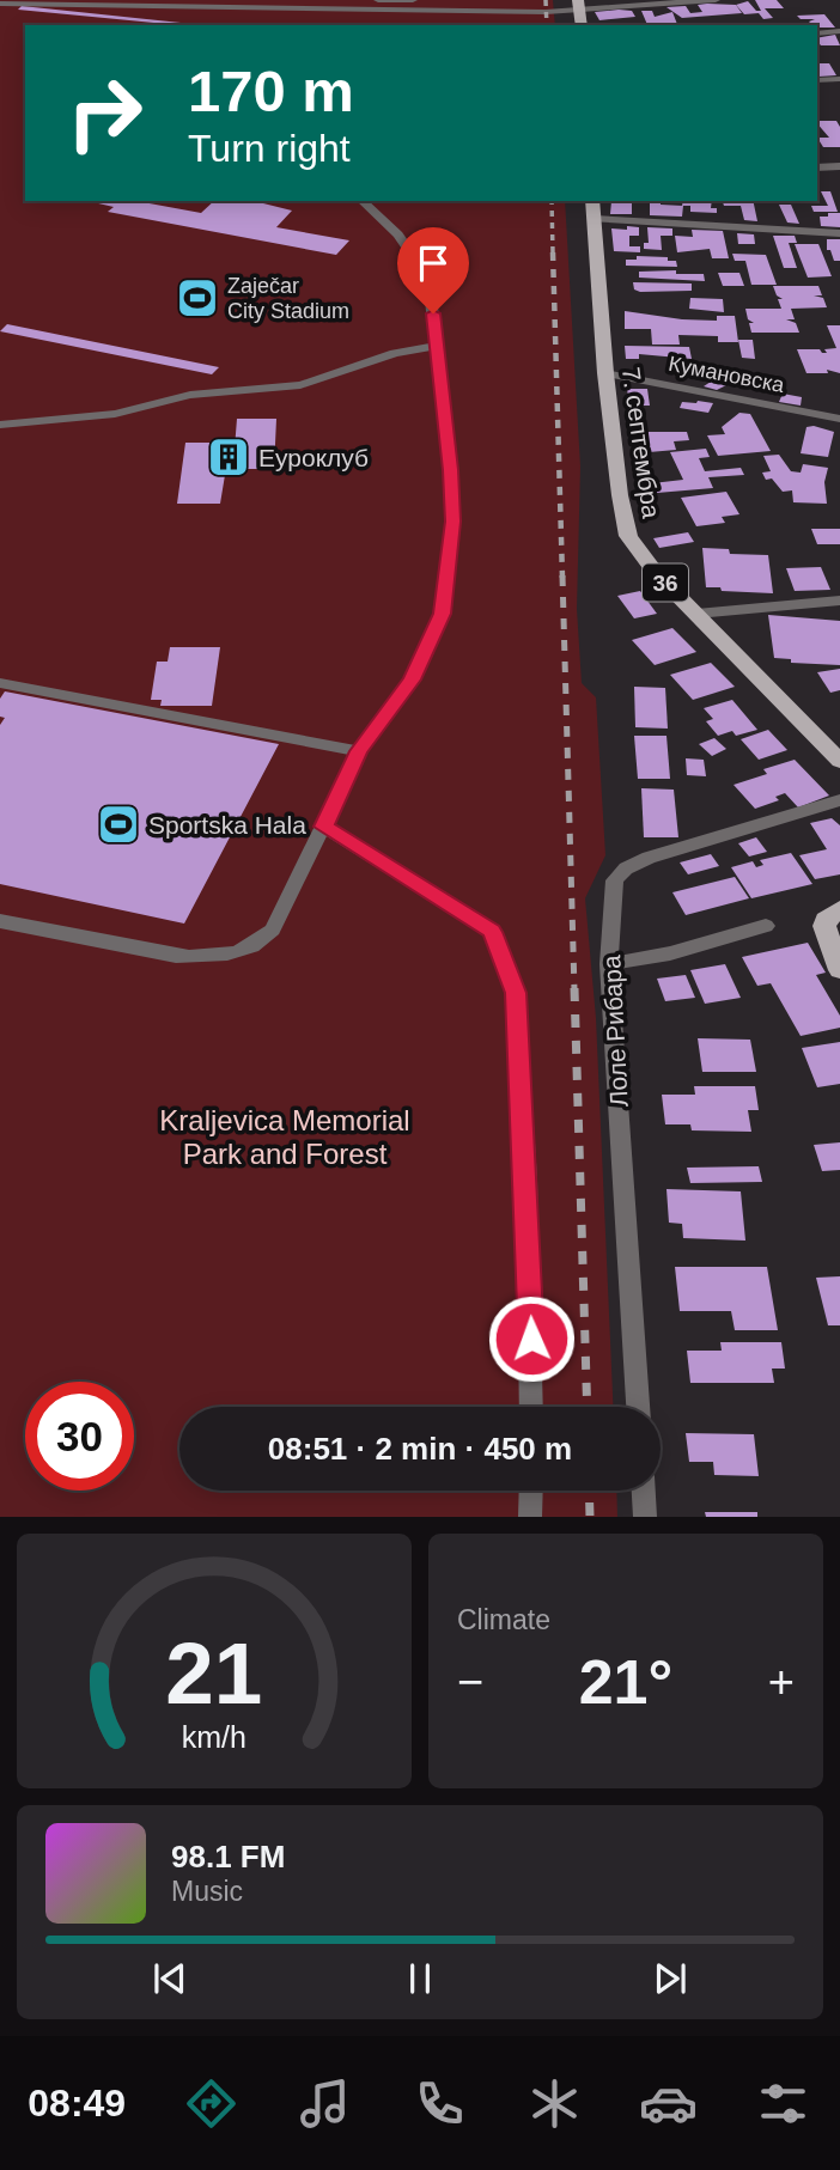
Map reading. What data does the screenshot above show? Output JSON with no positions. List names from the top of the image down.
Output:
{
  "streets": {
    "main road": ["7. септембра", "36"],
    "street": ["Кумановска", "Лоле Рибара"]
  },
  "crossings": [
    ["Кумановска", "7. септембра"]
  ],
  "parks": ["Kraljevica Memorial Park and Forest"],
  "places": {
    "sports": ["Zaječar City Stadium", "Sportska Hala"],
    "building": ["Еуроклуб"]
  },
  "page": {
    "turn": ["170 m", "Turn right"],
    "limit": "30",
    "trip": "08:51 · 2 min · 450 m",
    "tile": "Climate",
    "heat": ["−", "21°", "+"],
    "song": ["98.1 FM", "Music"],
    "tabs": "08:49",
    "gauge": ["21", "km/h"]
  }
}
